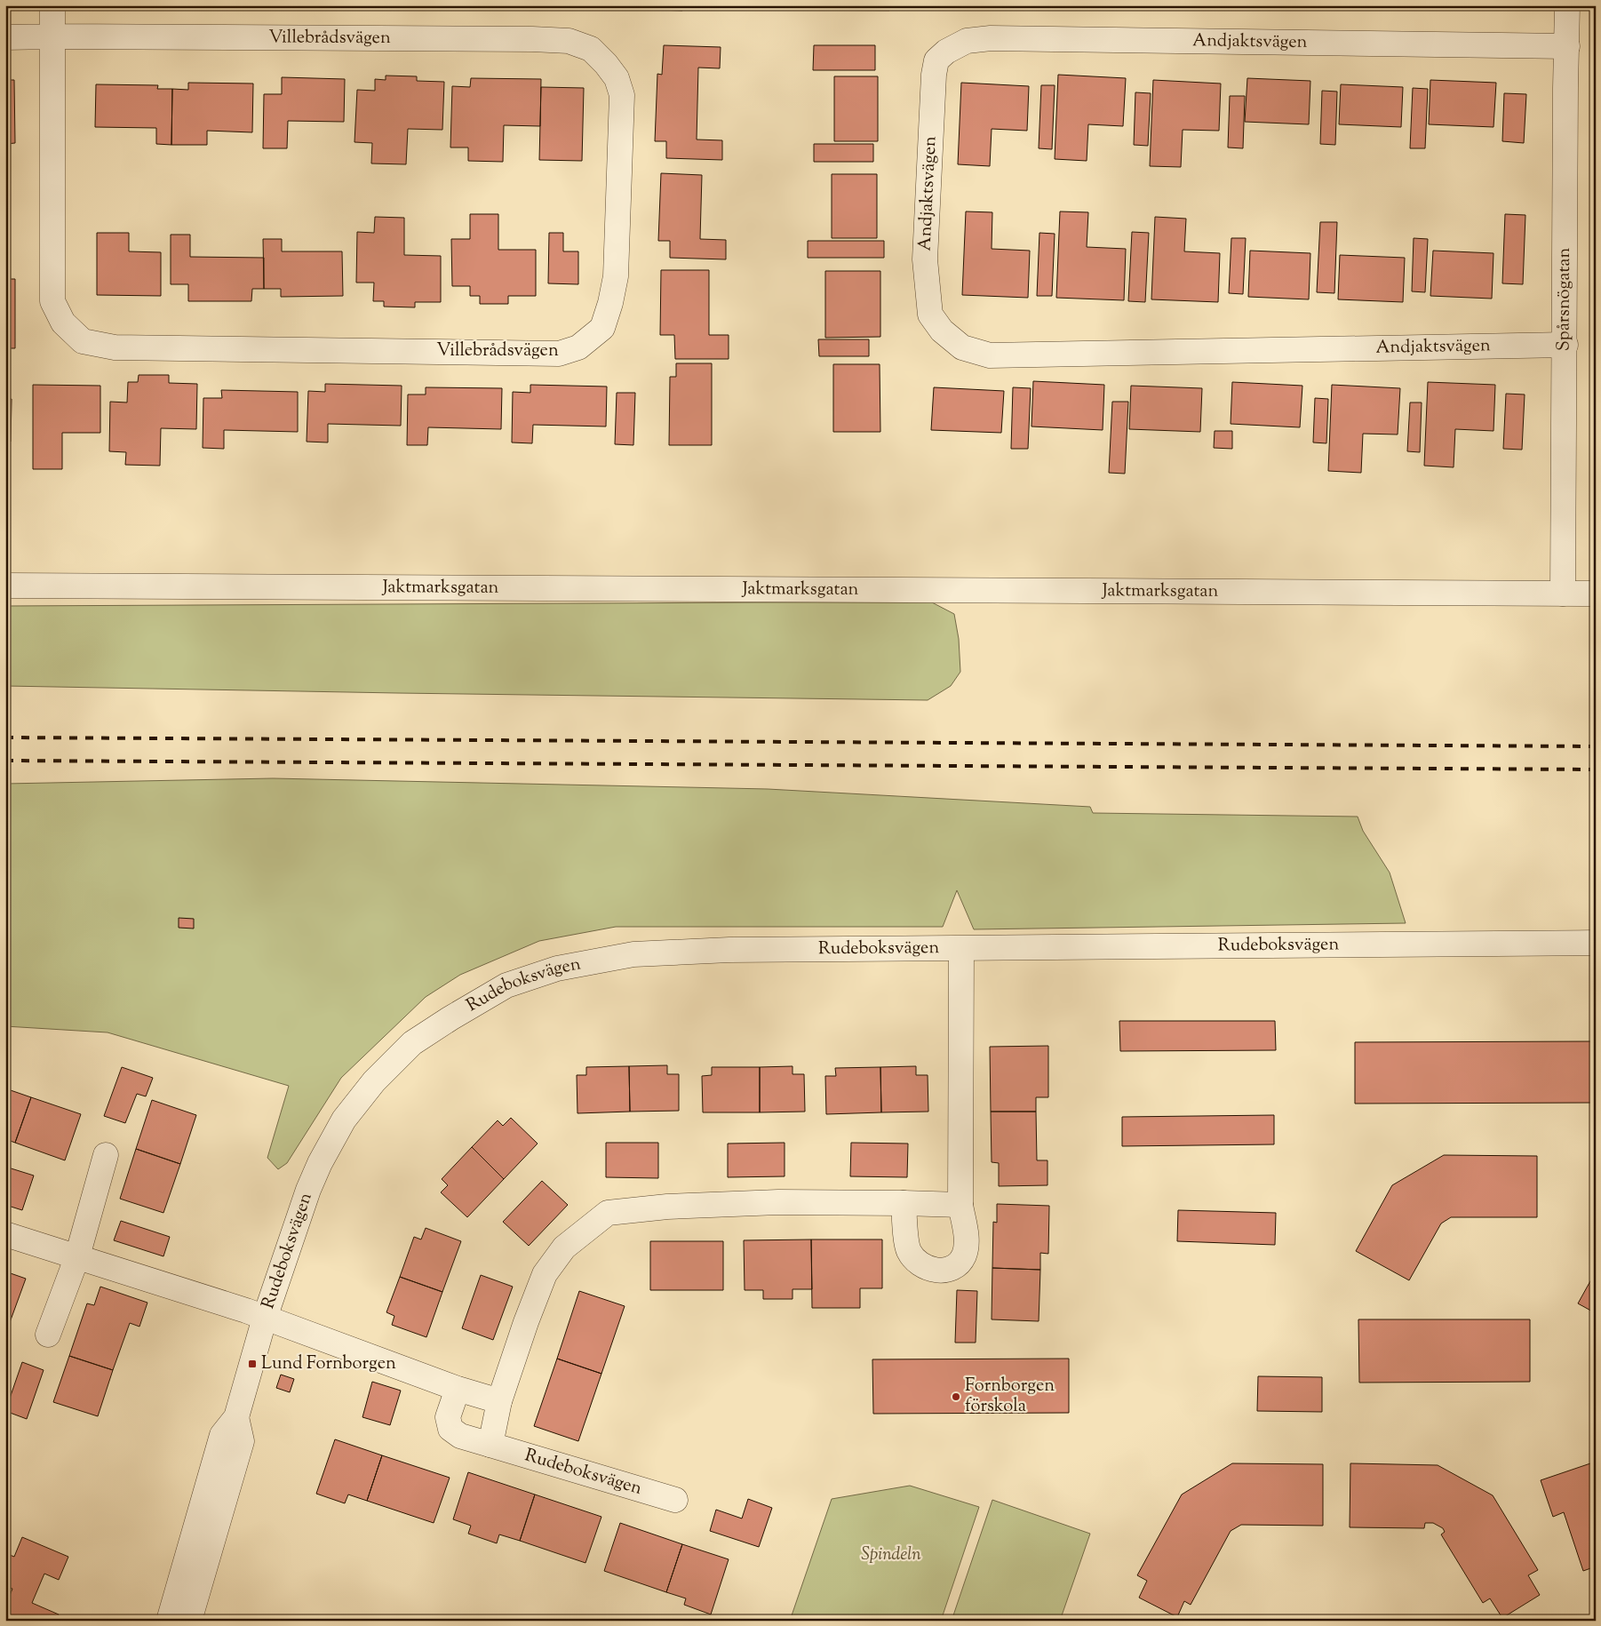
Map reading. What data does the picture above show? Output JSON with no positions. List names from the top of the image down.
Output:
{
  "streets": {
    "street": [
      "Villebrådsvägen",
      "Andjaktsvägen",
      "Spårsnögatan",
      "Jaktmarksgatan",
      "Rudeboksvägen"
    ]
  },
  "crossings": [
    ["Andjaktsvägen", "Spårsnögatan"],
    ["Spårsnögatan", "Jaktmarksgatan"]
  ],
  "parks": ["Spindeln"],
  "places": {
    "transit": ["Lund Fornborgen"],
    "other": ["Fornborgen förskola"]
  }
}
